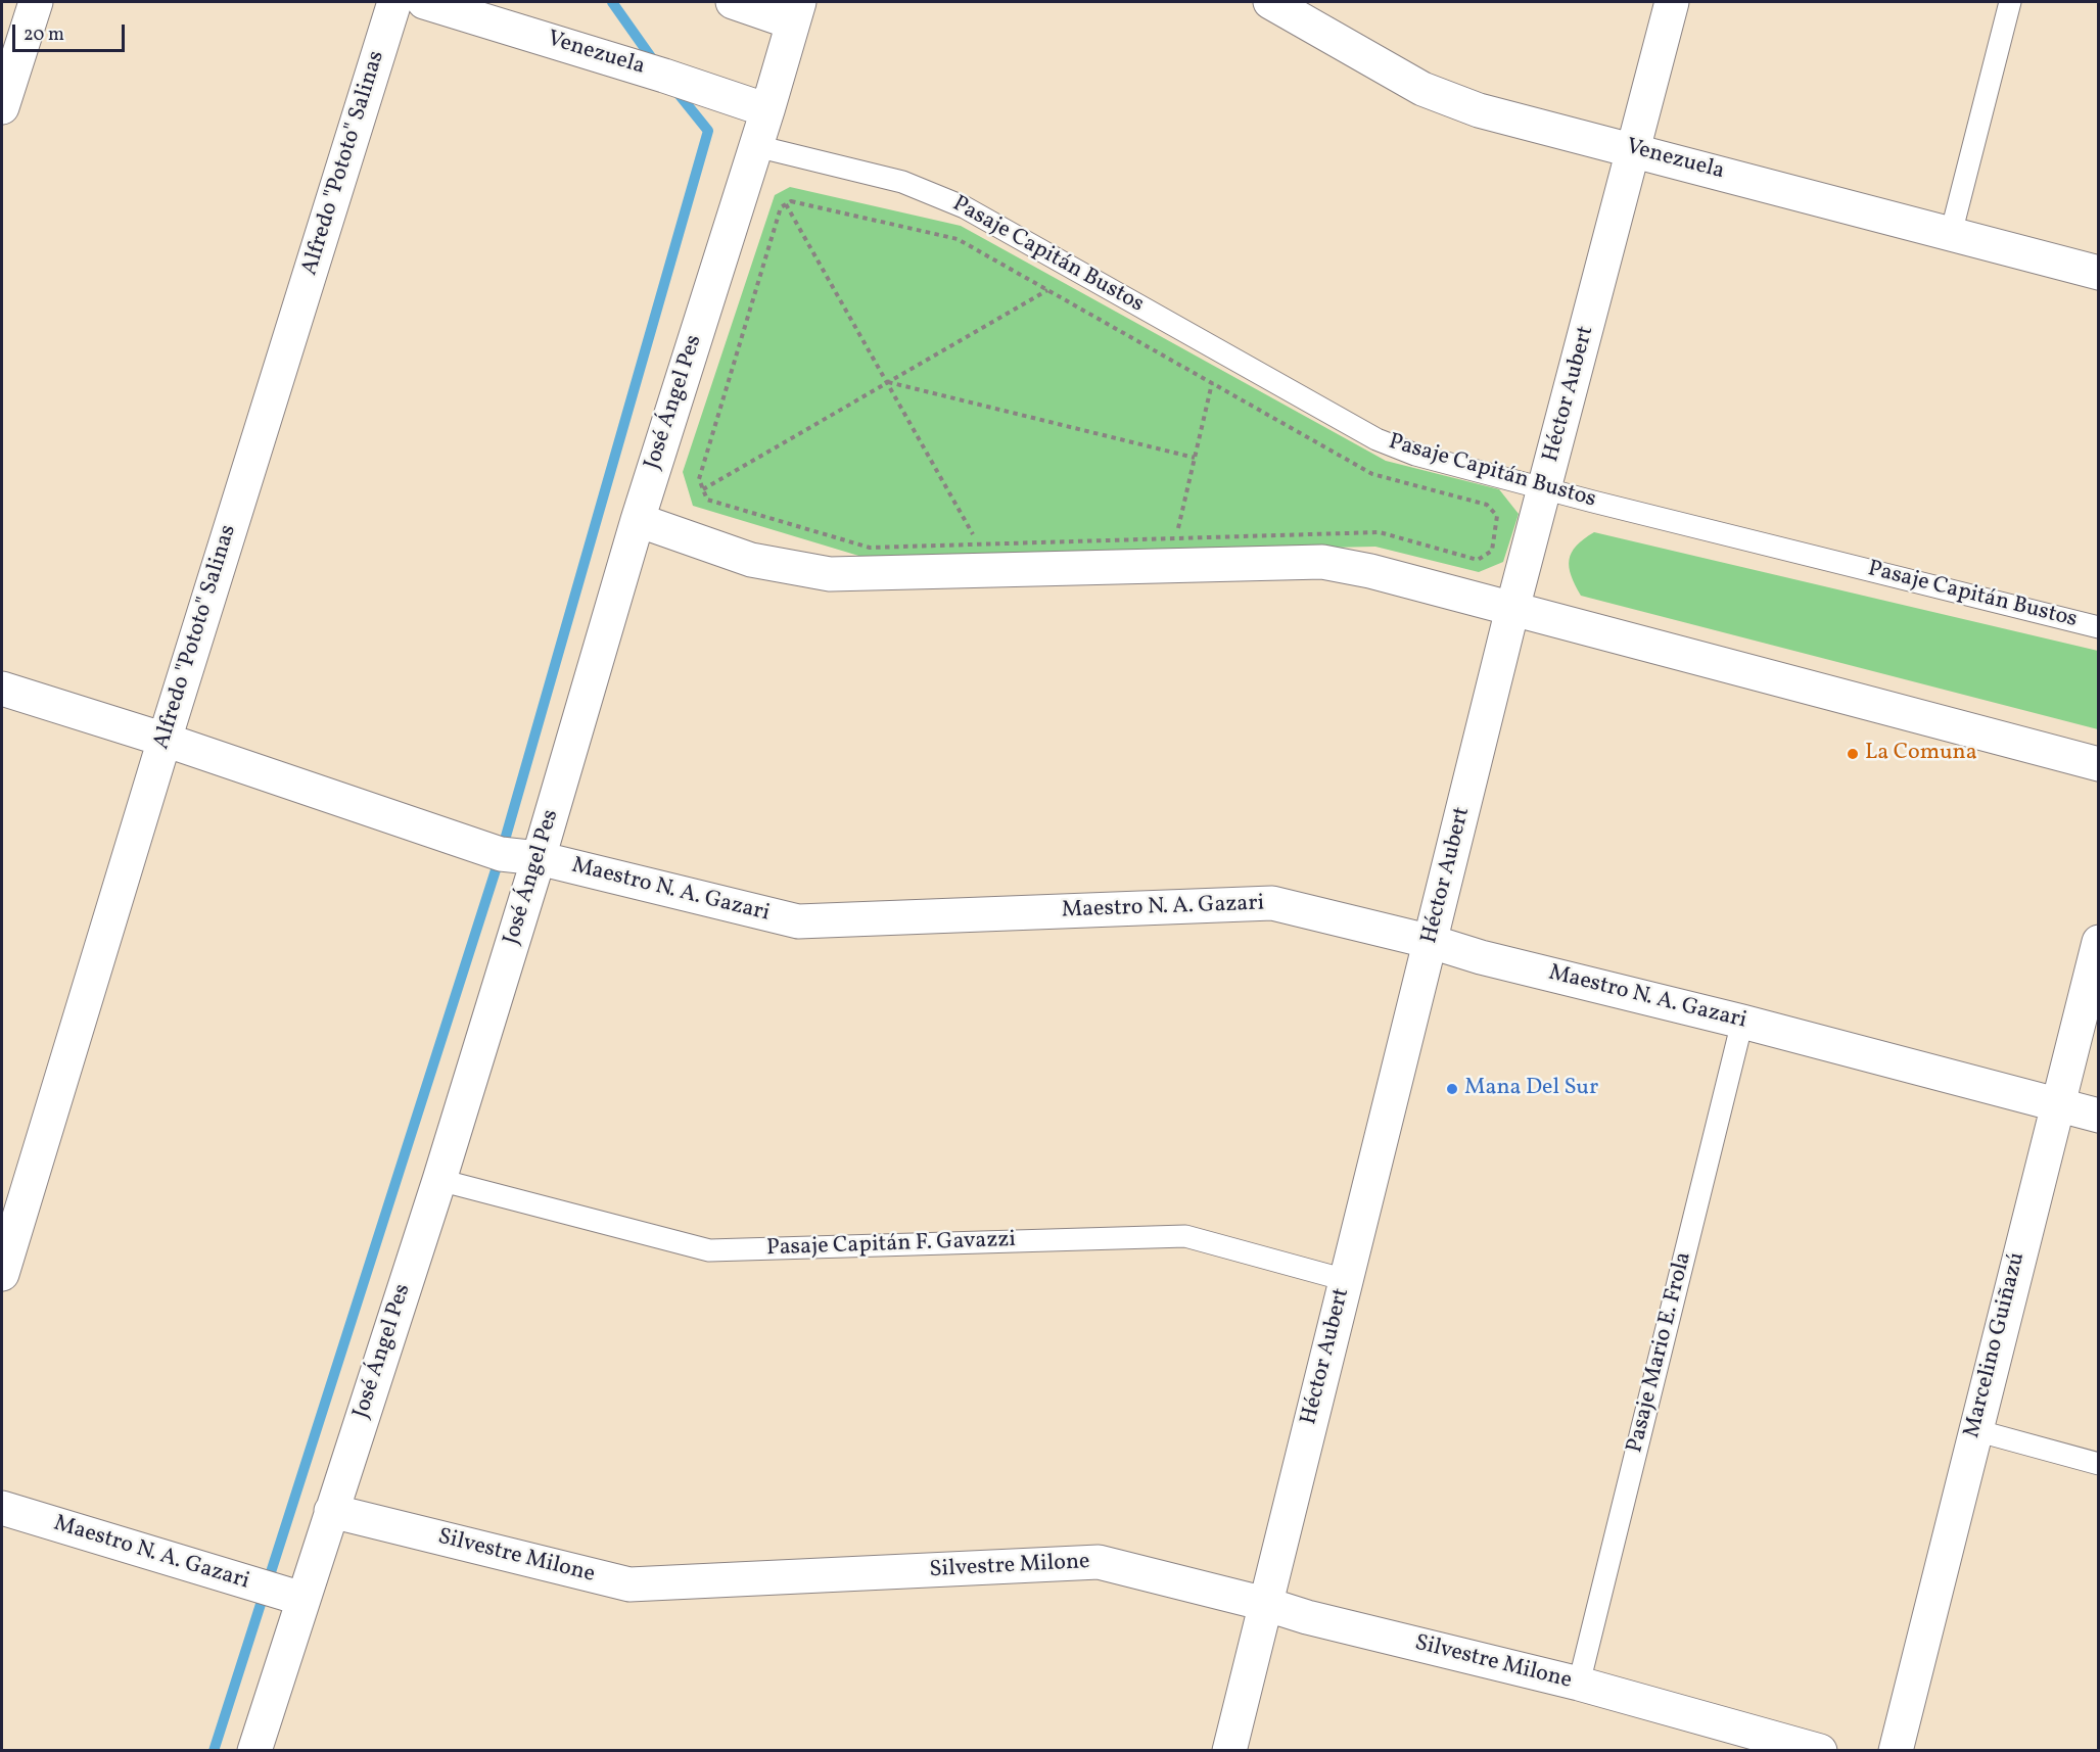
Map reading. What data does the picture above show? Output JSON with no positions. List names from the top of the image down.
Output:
{
  "streets": {
    "street": [
      "Venezuela",
      "Alfredo \"Pototo\" Salinas",
      "Héctor Aubert",
      "José Ángel Pes",
      "Maestro N. A. Gazari",
      "Marcelino Guiñazú",
      "Silvestre Milone"
    ],
    "lane": ["Pasaje Capitán Bustos", "Pasaje Capitán F. Gavazzi", "Pasaje Mario E. Frola"]
  },
  "crossings": [
    ["Venezuela", "Héctor Aubert"],
    ["Venezuela", "José Ángel Pes"],
    ["Alfredo \"Pototo\" Salinas", "Maestro N. A. Gazari"],
    ["Pasaje Capitán Bustos", "Héctor Aubert"],
    ["Pasaje Capitán Bustos", "José Ángel Pes"],
    ["Héctor Aubert", "Maestro N. A. Gazari"],
    ["Héctor Aubert", "Pasaje Capitán F. Gavazzi"],
    ["Héctor Aubert", "Silvestre Milone"],
    ["José Ángel Pes", "Maestro N. A. Gazari"],
    ["José Ángel Pes", "Pasaje Capitán F. Gavazzi"],
    ["José Ángel Pes", "Silvestre Milone"],
    ["Maestro N. A. Gazari", "Marcelino Guiñazú"],
    ["Maestro N. A. Gazari", "Pasaje Mario E. Frola"],
    ["Pasaje Mario E. Frola", "Silvestre Milone"]
  ],
  "places": ["La Comuna", "Mana Del Sur"],
  "scale_bar": "20 m"
}
